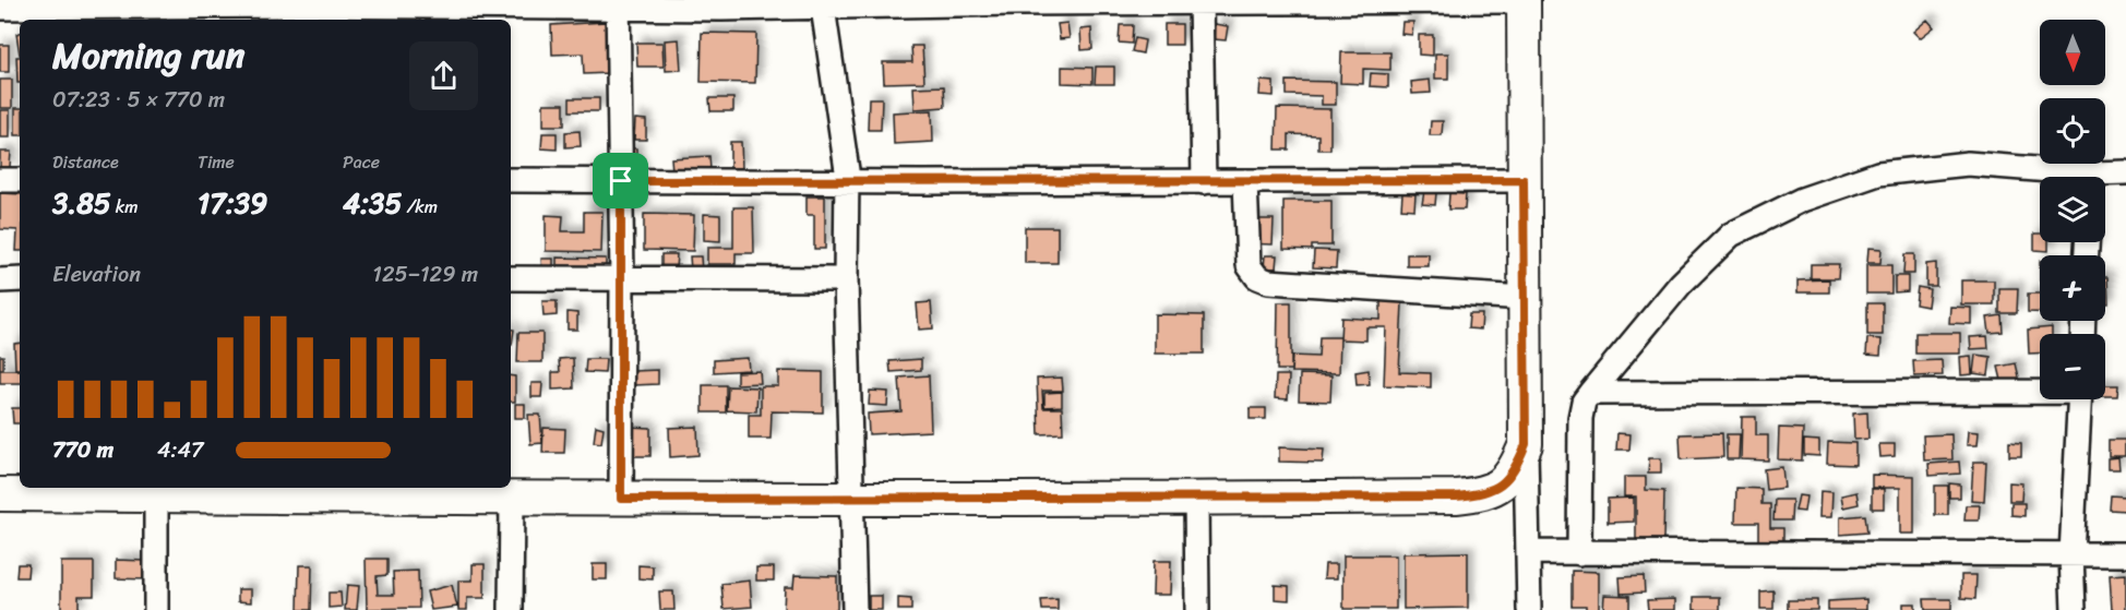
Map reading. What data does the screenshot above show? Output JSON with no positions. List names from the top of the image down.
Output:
{
  "north": "bottom",
  "page": {
    "map_buttons": ["+", "−"],
    "heading": ["Morning run", "07:23 · 5 × 770 m"],
    "stats": [
      ["Distance", "3.85 km"],
      ["Time", "17:39"],
      ["Pace", "4:35 /km"]
    ],
    "chart": ["Elevation", "125–129 m"],
    "list": [
      {
        "name": "770 m",
        "note": "4:47"
      }
    ]
  }
}
